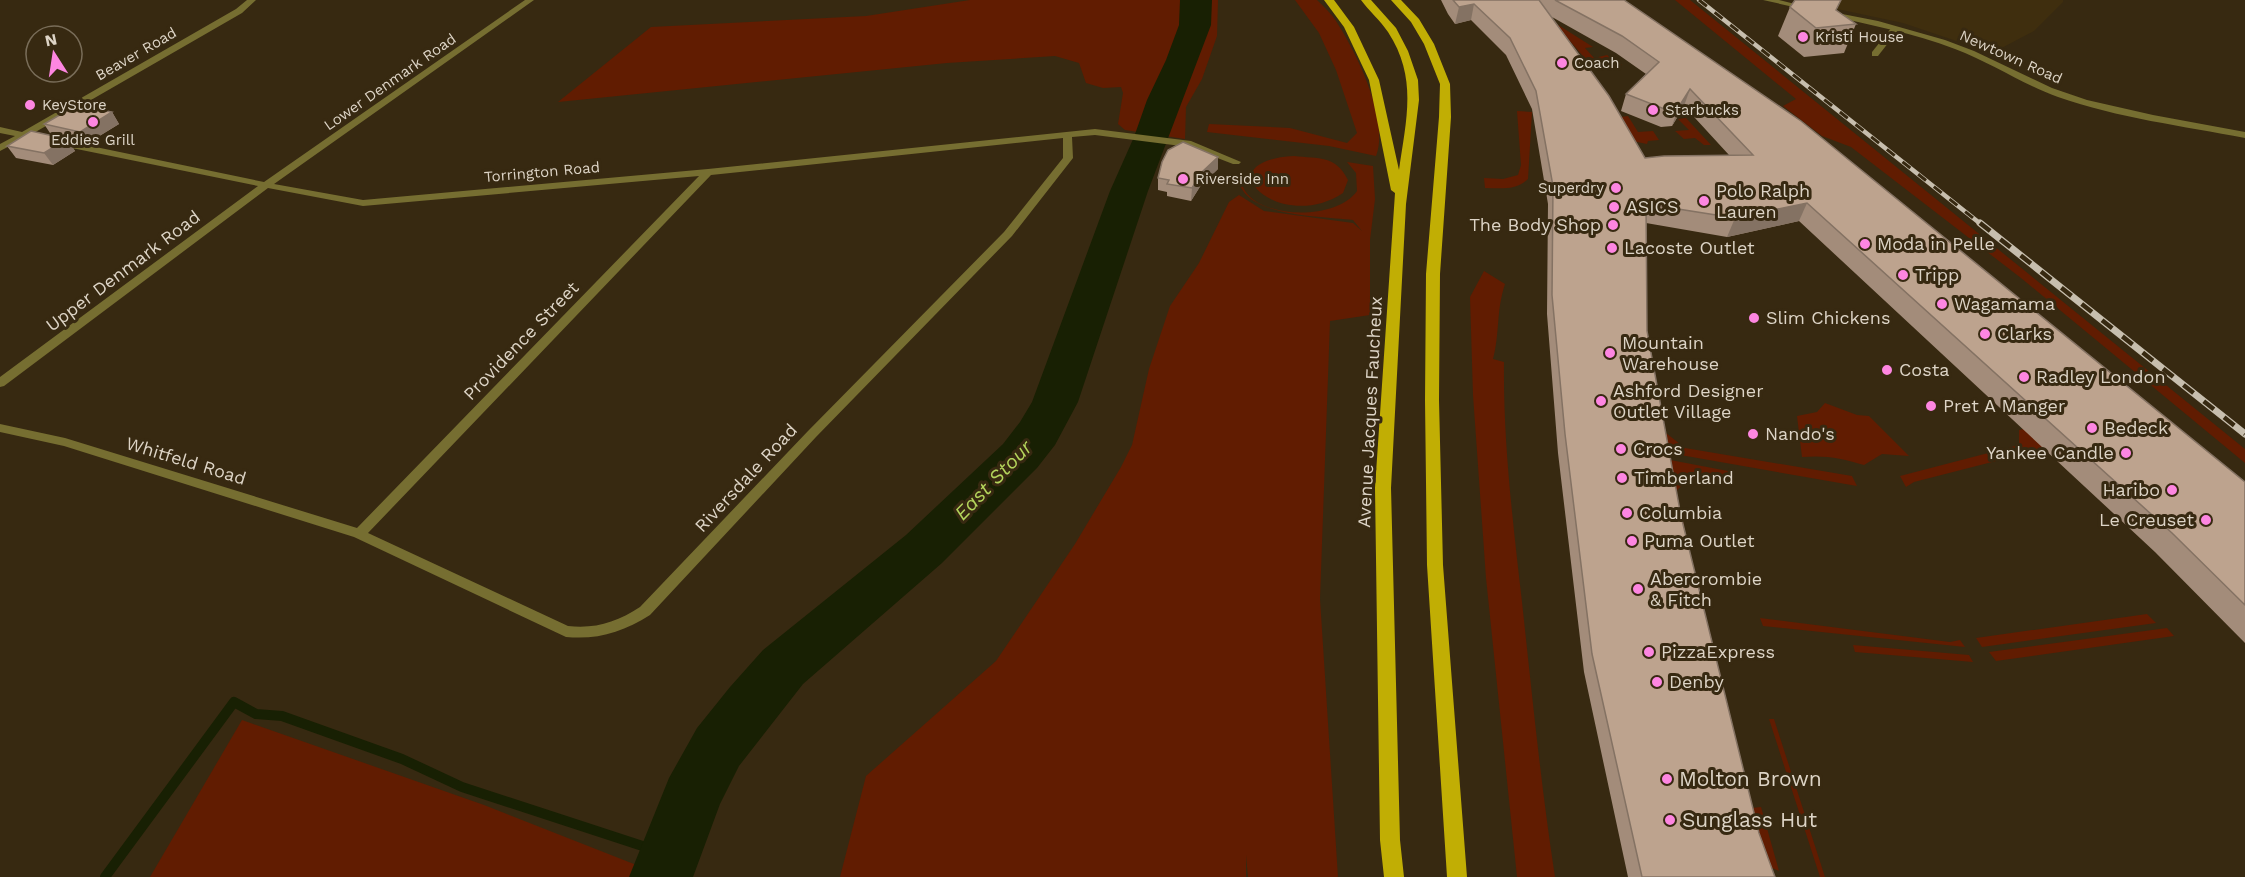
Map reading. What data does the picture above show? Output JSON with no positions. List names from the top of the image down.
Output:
{
  "streets": {
    "main road": ["Avenue Jacques Faucheux"],
    "street": [
      "Beaver Road",
      "Newtown Road",
      "Lower Denmark Road",
      "Torrington Road",
      "Upper Denmark Road",
      "Providence Street",
      "Whitfeld Road",
      "Riversdale Road"
    ]
  },
  "crossings": [
    ["Beaver Road", "Torrington Road"],
    ["Lower Denmark Road", "Torrington Road"],
    ["Lower Denmark Road", "Upper Denmark Road"],
    ["Torrington Road", "Upper Denmark Road"],
    ["Torrington Road", "Providence Street"],
    ["Torrington Road", "Riversdale Road"],
    ["Providence Street", "Whitfeld Road"],
    ["Providence Street", "Riversdale Road"],
    ["Whitfeld Road", "Riversdale Road"]
  ],
  "water": ["East Stour"],
  "places": [
    "Kristi House",
    "Coach",
    "KeyStore",
    "Starbucks",
    "Eddies Grill",
    "Riverside Inn",
    "Superdry",
    "Polo Ralph Lauren",
    "ASICS",
    "The Body Shop",
    "Moda in Pelle",
    "Lacoste Outlet",
    "Tripp",
    "Wagamama",
    "Slim Chickens",
    "Clarks",
    "Mountain Warehouse",
    "Costa",
    "Radley London",
    "Ashford Designer Outlet Village",
    "Pret A Manger",
    "Bedeck",
    "Nando's",
    "Crocs",
    "Yankee Candle",
    "Timberland",
    "Haribo",
    "Columbia",
    "Le Creuset",
    "Puma Outlet",
    "Abercrombie & Fitch",
    "PizzaExpress",
    "Denby",
    "Molton Brown",
    "Sunglass Hut"
  ],
  "north": "top"
}
